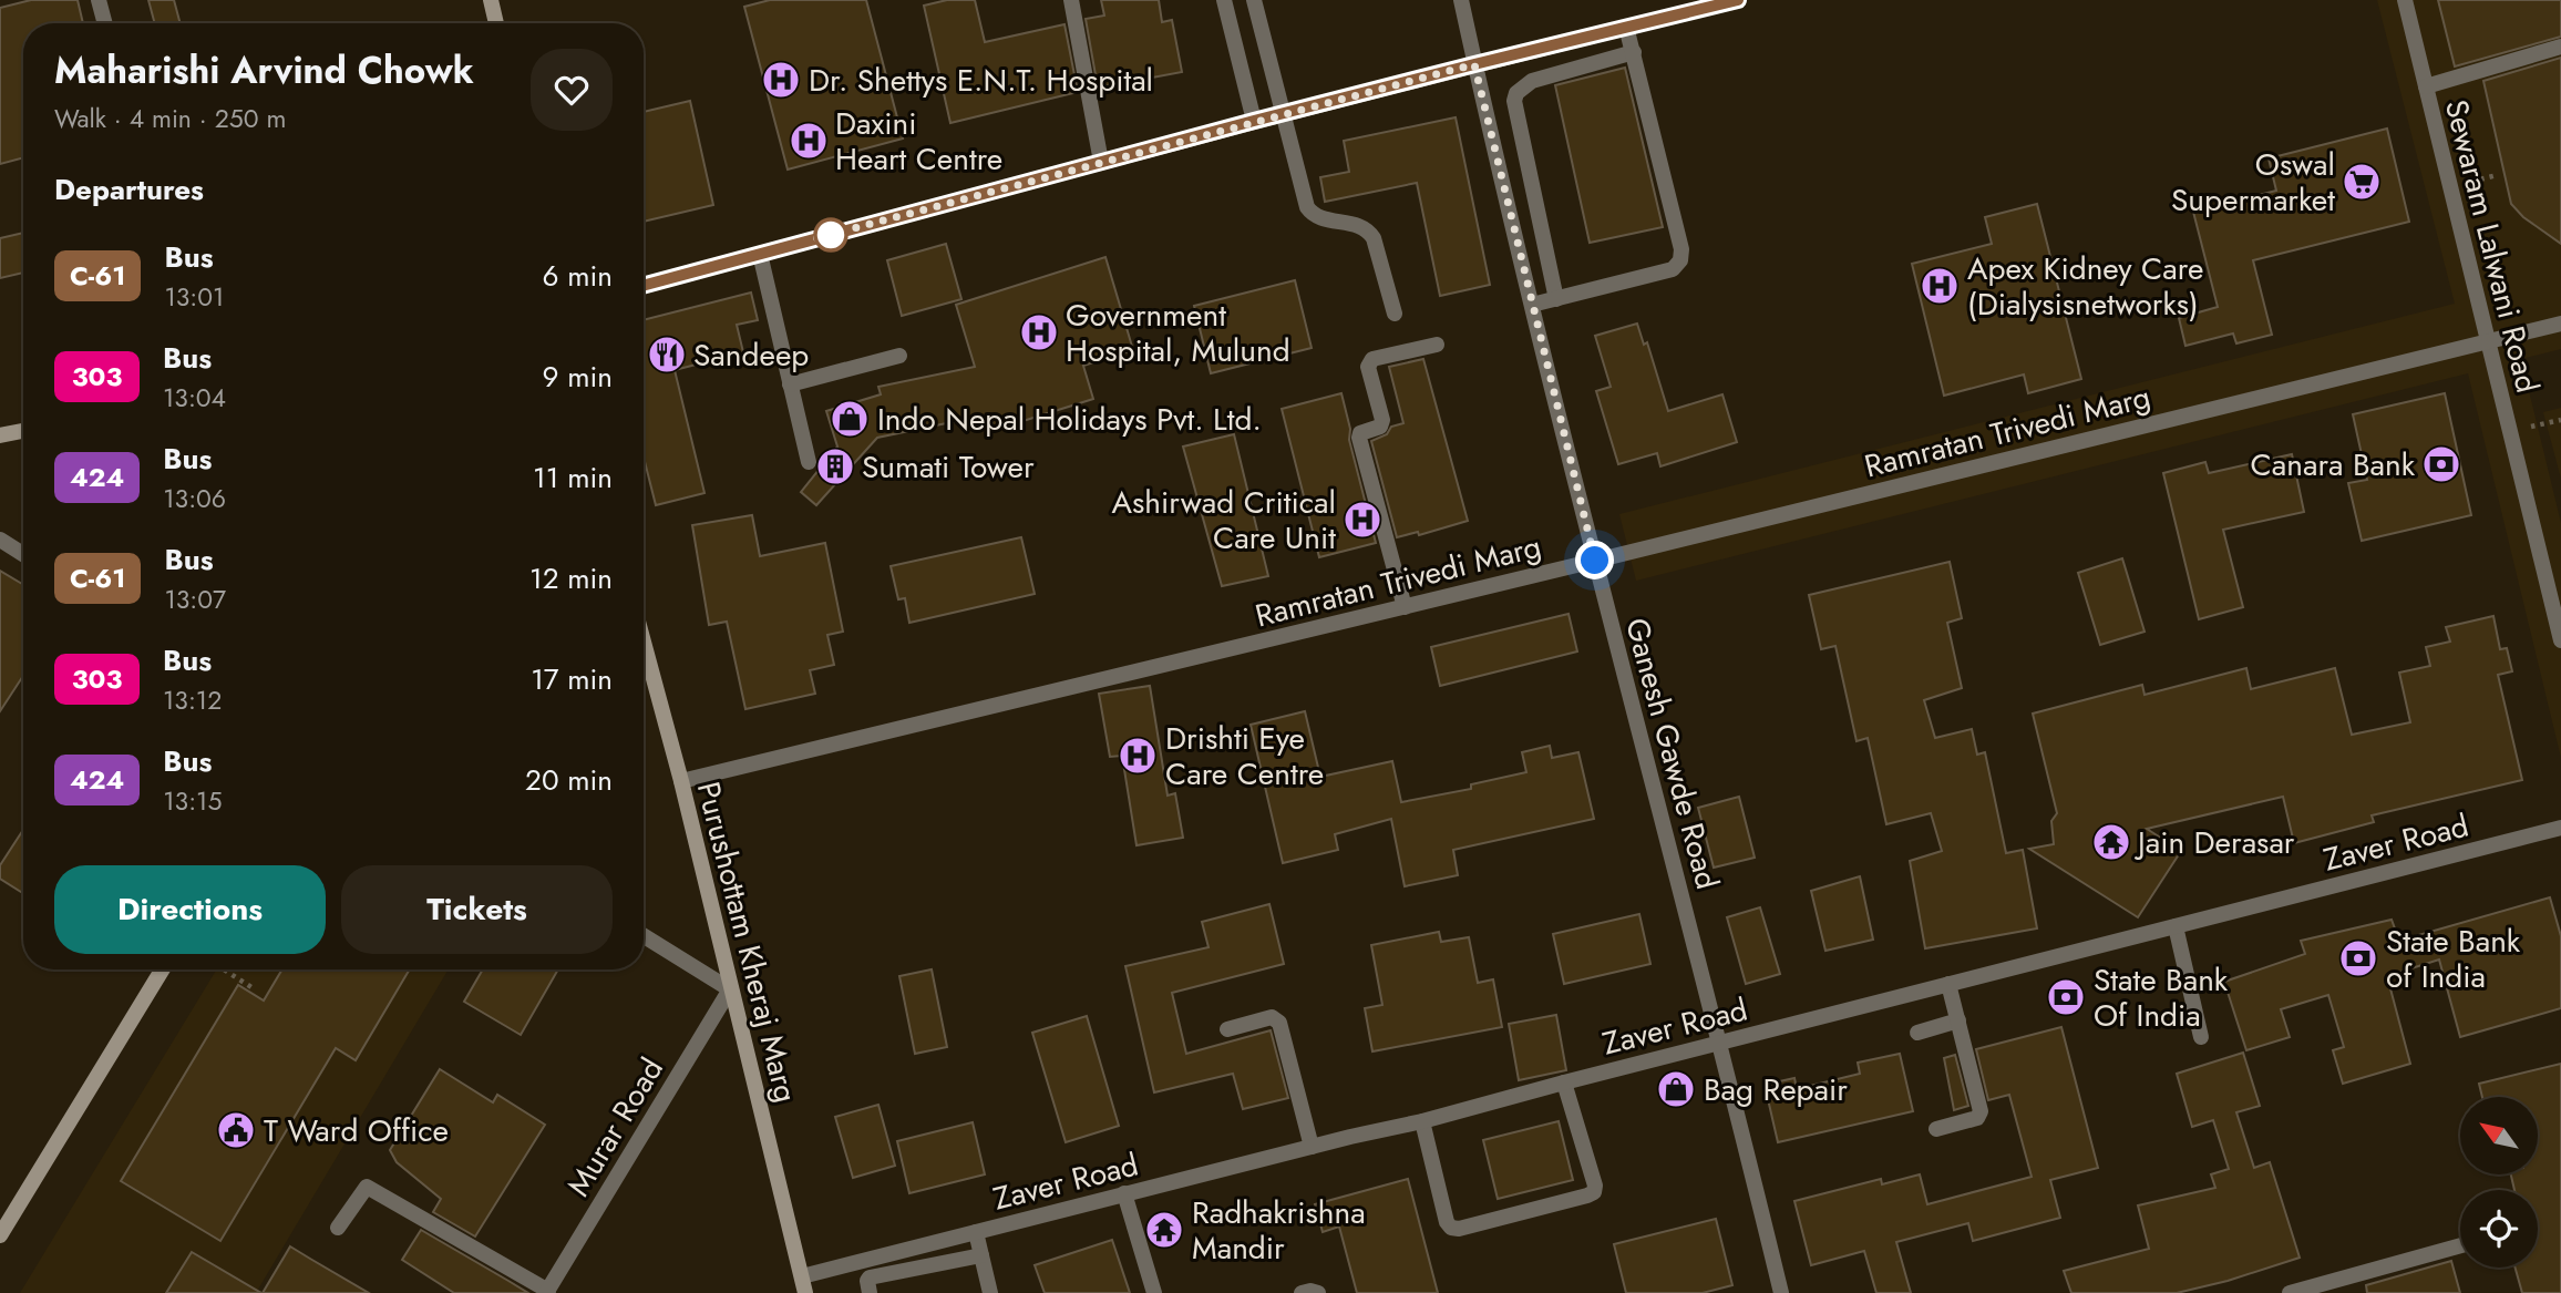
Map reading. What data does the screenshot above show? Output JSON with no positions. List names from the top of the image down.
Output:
{
  "streets": {
    "main road": ["Purushottam Kheraj Marg"],
    "street": [
      "Sewaram Lalwani Road",
      "Ramratan Trivedi Marg",
      "Ganesh Gawde Road",
      "Zaver Road",
      "Murar Road"
    ]
  },
  "crossings": [
    ["Sewaram Lalwani Road", "Ramratan Trivedi Marg"],
    ["Ramratan Trivedi Marg", "Ganesh Gawde Road"],
    ["Ramratan Trivedi Marg", "Purushottam Kheraj Marg"],
    ["Ganesh Gawde Road", "Zaver Road"],
    ["Zaver Road", "Purushottam Kheraj Marg"],
    ["Purushottam Kheraj Marg", "Murar Road"]
  ],
  "places": {
    "hospital": [
      "Dr. Shettys E.N.T. Hospital",
      "Daxini Heart Centre",
      "Apex Kidney Care (Dialysisnetworks)",
      "Government Hospital, Mulund",
      "Ashirwad Critical Care Unit",
      "Drishti Eye Care Centre"
    ],
    "supermarket": ["Oswal Supermarket"],
    "restaurant": ["Sandeep"],
    "shop": ["Indo Nepal Holidays Pvt. Ltd.", "Bag Repair"],
    "bank": ["Canara Bank", "State Bank of India", "State Bank Of India"],
    "building": ["Sumati Tower"],
    "temple": ["Jain Derasar", "Radhakrishna Mandir"],
    "public building": ["T Ward Office"]
  },
  "lines": ["bus line C-61"],
  "north": "top left",
  "page": {
    "heading": [
      ["Maharishi Arvind Chowk", "Walk · 4 min · 250 m"],
      "Departures"
    ],
    "list": [
      {
        "mark": "C-61",
        "name": "Bus",
        "note": "13:01",
        "value": "6 min"
      },
      {
        "mark": "303",
        "name": "Bus",
        "note": "13:04",
        "value": "9 min"
      },
      {
        "mark": "424",
        "name": "Bus",
        "note": "13:06",
        "value": "11 min"
      },
      {
        "mark": "C-61",
        "name": "Bus",
        "note": "13:07",
        "value": "12 min"
      },
      {
        "mark": "303",
        "name": "Bus",
        "note": "13:12",
        "value": "17 min"
      },
      {
        "mark": "424",
        "name": "Bus",
        "note": "13:15",
        "value": "20 min"
      }
    ],
    "buttons": ["Directions", "Tickets"]
  }
}
